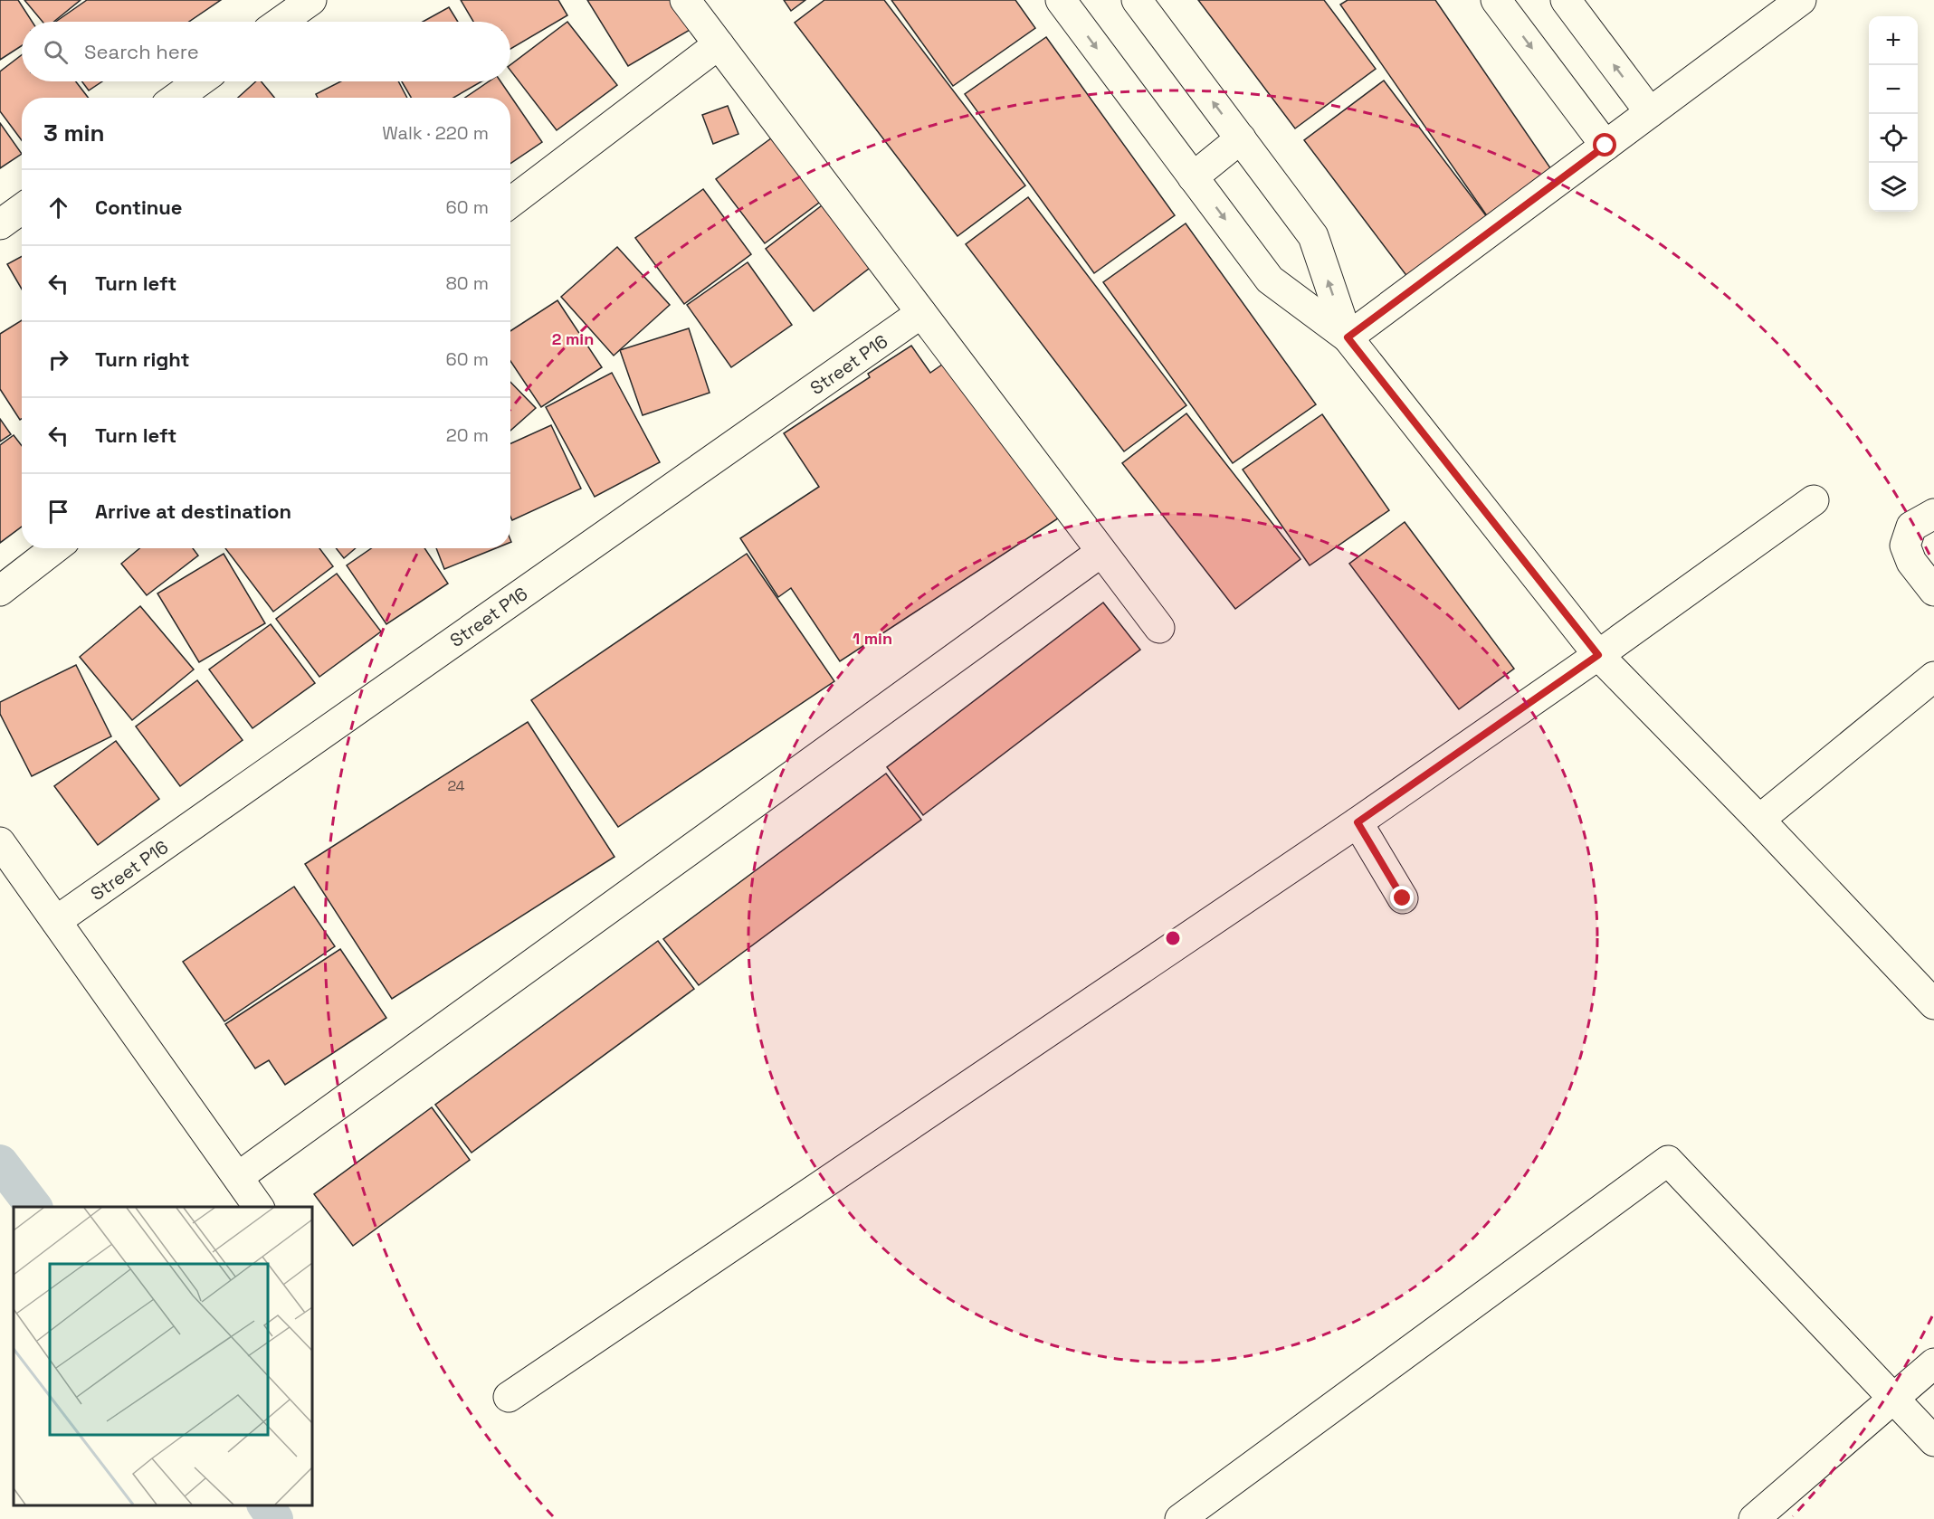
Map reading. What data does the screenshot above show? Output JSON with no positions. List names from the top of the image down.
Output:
{
  "streets": {
    "street": ["Street P16"]
  },
  "house_numbers": ["24"],
  "page": {
    "map_buttons": ["+", "−"],
    "search": "Search here",
    "heading": ["3 min", "Walk · 220 m"],
    "list": [
      ["Continue", "60 m"],
      ["Turn left", "80 m"],
      ["Turn right", "60 m"],
      ["Turn left", "20 m"],
      "Arrive at destination"
    ]
  },
  "rings": ["2 min", "1 min"]
}
